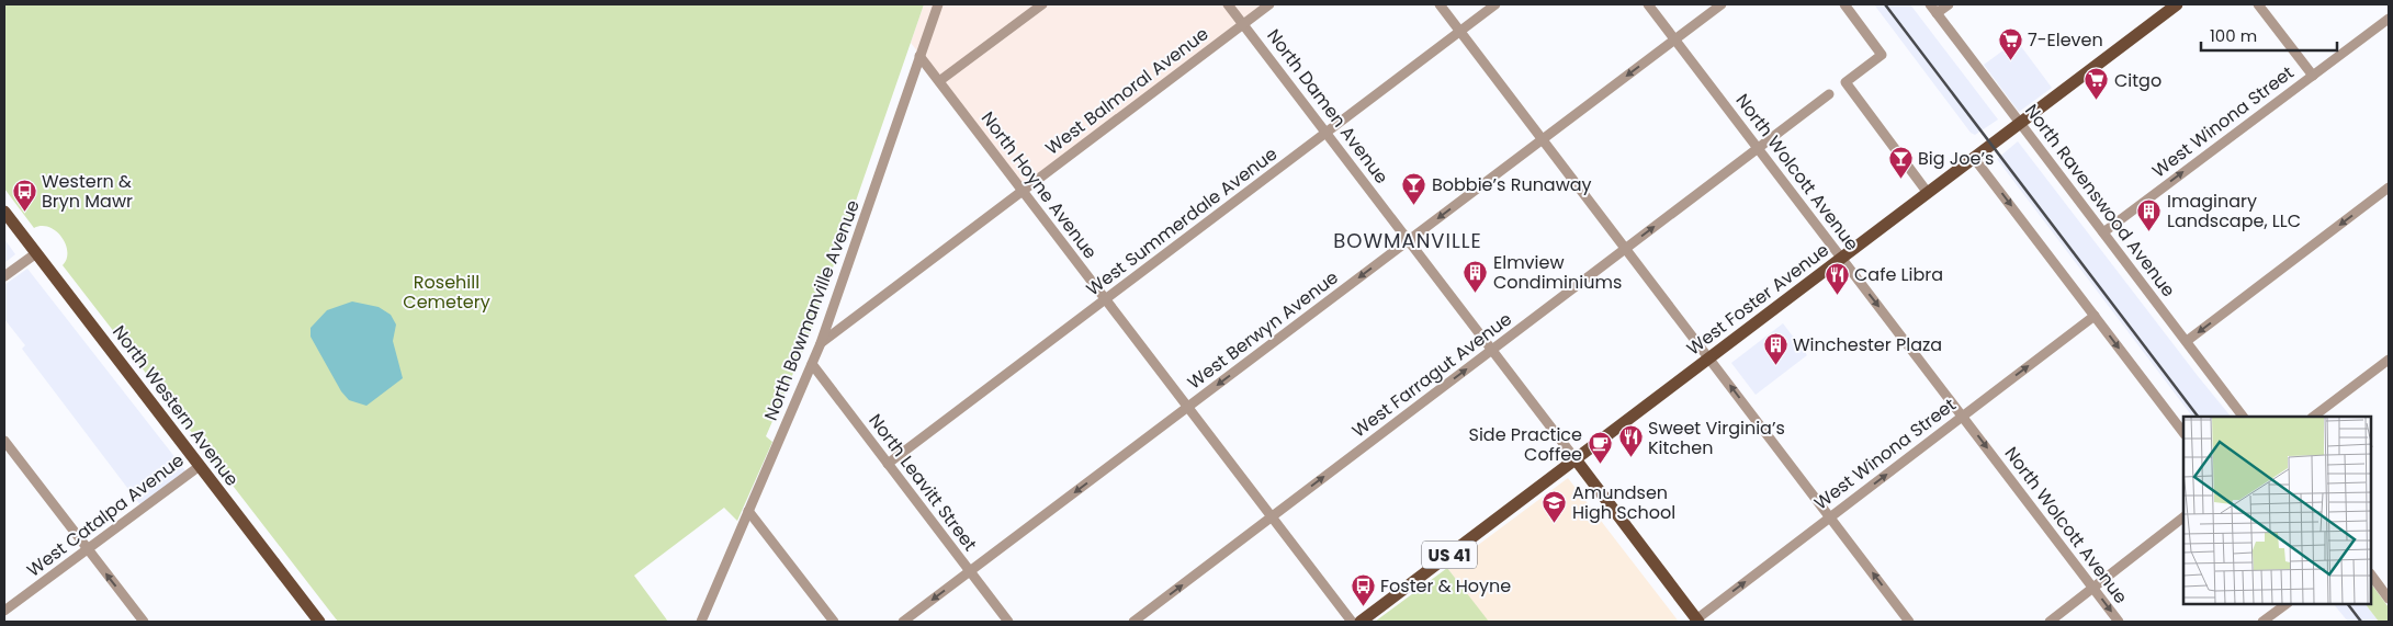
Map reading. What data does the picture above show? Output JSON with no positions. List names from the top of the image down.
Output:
{
  "streets": {
    "main road": [
      "North Damen Avenue",
      "West Foster Avenue",
      "North Western Avenue",
      "US 41"
    ],
    "street": [
      "West Balmoral Avenue",
      "West Winona Street",
      "North Wolcott Avenue",
      "North Hoyne Avenue",
      "North Ravenswood Avenue",
      "West Summerdale Avenue",
      "North Bowmanville Avenue",
      "West Berwyn Avenue",
      "West Farragut Avenue",
      "North Leavitt Street",
      "West Catalpa Avenue"
    ]
  },
  "crossings": [
    ["West Balmoral Avenue", "North Damen Avenue"],
    ["West Balmoral Avenue", "North Hoyne Avenue"],
    ["West Balmoral Avenue", "North Bowmanville Avenue"],
    ["North Damen Avenue", "West Winona Street"],
    ["North Damen Avenue", "West Summerdale Avenue"],
    ["North Damen Avenue", "West Foster Avenue"],
    ["North Damen Avenue", "West Berwyn Avenue"],
    ["North Damen Avenue", "West Farragut Avenue"],
    ["West Winona Street", "North Wolcott Avenue"],
    ["West Winona Street", "North Ravenswood Avenue"],
    ["North Wolcott Avenue", "West Foster Avenue"],
    ["North Wolcott Avenue", "West Berwyn Avenue"],
    ["North Wolcott Avenue", "West Farragut Avenue"],
    ["North Hoyne Avenue", "West Summerdale Avenue"],
    ["North Hoyne Avenue", "North Bowmanville Avenue"],
    ["North Hoyne Avenue", "West Berwyn Avenue"],
    ["North Hoyne Avenue", "West Farragut Avenue"],
    ["North Ravenswood Avenue", "West Foster Avenue"],
    ["West Summerdale Avenue", "North Leavitt Street"],
    ["North Bowmanville Avenue", "North Leavitt Street"],
    ["West Berwyn Avenue", "North Leavitt Street"],
    ["North Western Avenue", "West Catalpa Avenue"]
  ],
  "one_way": [
    "West Winona Street",
    "North Wolcott Avenue",
    "West Berwyn Avenue",
    "West Farragut Avenue"
  ],
  "districts": ["BOWMANVILLE"],
  "parks": ["Rosehill Cemetery"],
  "places": {
    "supermarket": ["7-Eleven", "Citgo"],
    "bar": ["Big Joe’s", "Bobbie’s Runaway"],
    "bus stop": ["Western & Bryn Mawr", "Foster & Hoyne"],
    "building": ["Imaginary Landscape, LLC", "Elmview Condiminiums", "Winchester Plaza"],
    "restaurant": ["Cafe Libra", "Sweet Virginia’s Kitchen"],
    "cafe": ["Side Practice Coffee"],
    "school or university": ["Amundsen High School"]
  },
  "scale_bar": "100 m"
}
